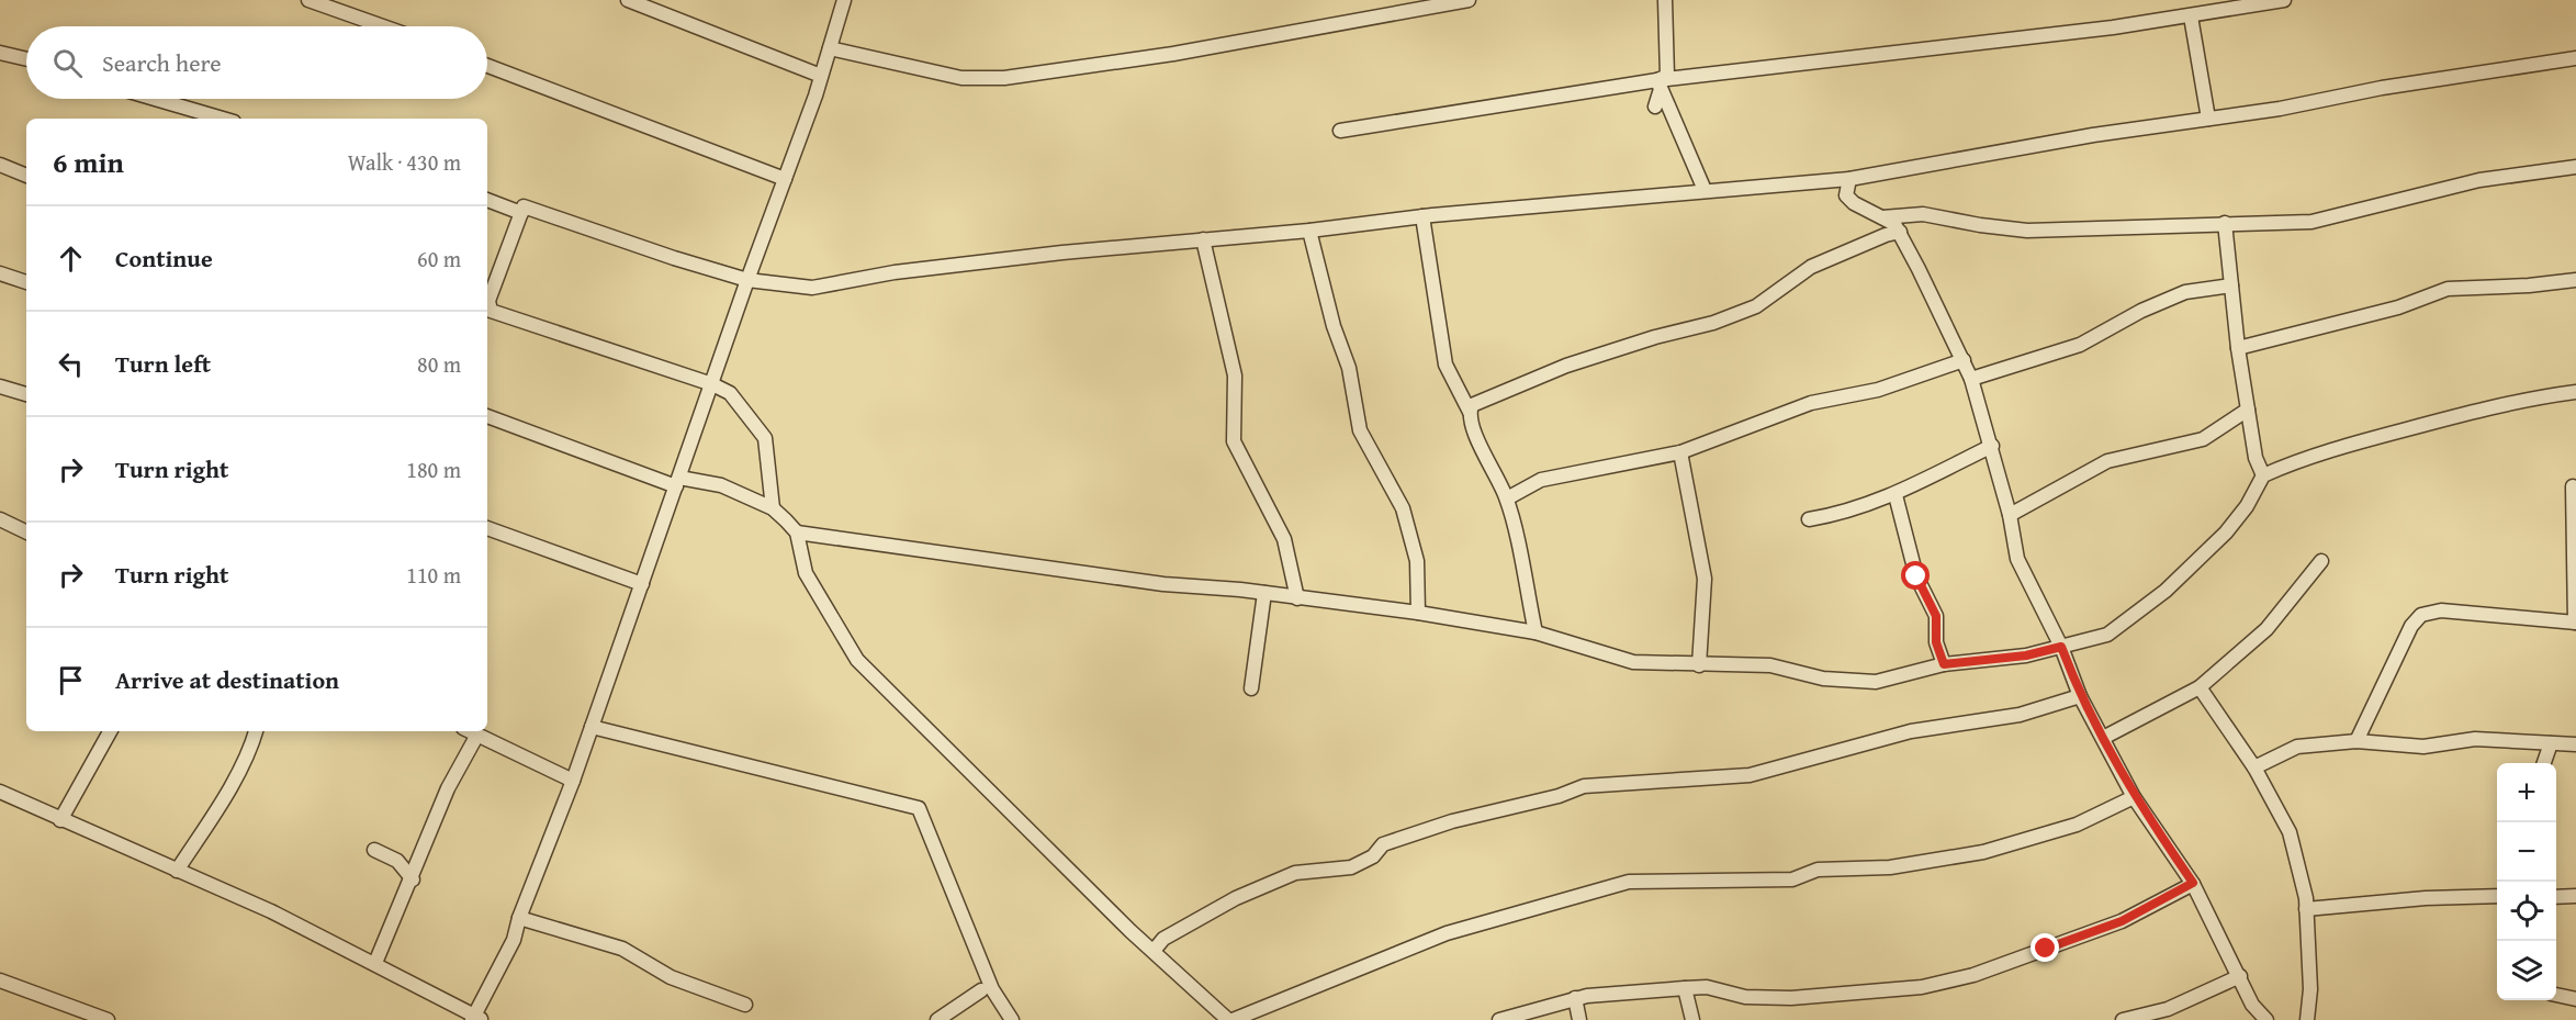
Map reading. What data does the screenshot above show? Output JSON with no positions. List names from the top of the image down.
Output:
{
  "page": {
    "search": "Search here",
    "heading": ["6 min", "Walk · 430 m"],
    "list": [
      ["Continue", "60 m"],
      ["Turn left", "80 m"],
      ["Turn right", "180 m"],
      ["Turn right", "110 m"],
      "Arrive at destination"
    ],
    "map_buttons": ["+", "−"]
  }
}
